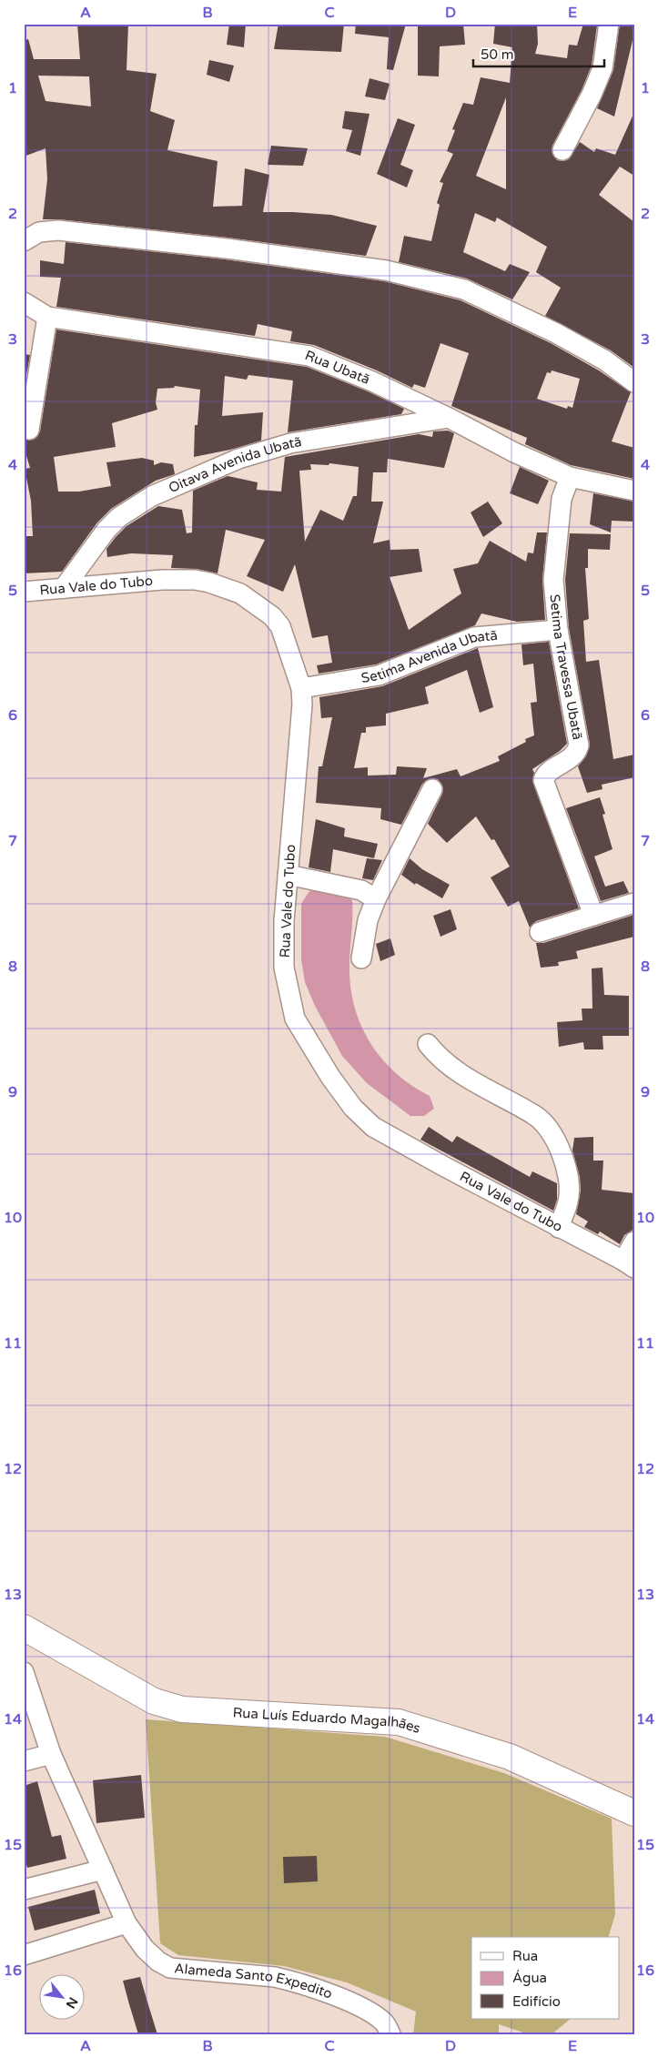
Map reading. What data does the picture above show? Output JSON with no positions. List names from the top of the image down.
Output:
{
  "streets": {
    "main road": ["Rua Luís Eduardo Magalhães"],
    "street": [
      "Rua Ubatã",
      "Oitava Avenida Ubatã",
      "Rua Vale do Tubo",
      "Setima Avenida Ubatã",
      "Setima Travessa Ubatã",
      "Alameda Santo Expedito"
    ]
  },
  "crossings": [
    ["Rua Ubatã", "Oitava Avenida Ubatã"],
    ["Rua Ubatã", "Setima Travessa Ubatã"],
    ["Oitava Avenida Ubatã", "Rua Vale do Tubo"],
    ["Rua Vale do Tubo", "Setima Avenida Ubatã"],
    ["Setima Avenida Ubatã", "Setima Travessa Ubatã"]
  ],
  "legend": ["Rua", "Água", "Edifício"],
  "scale_bar": "50 m",
  "north": "bottom right",
  "grid": {
    "columns": [
      "A",
      "B",
      "C",
      "D",
      "E"
    ],
    "rows": [
      "1",
      "2",
      "3",
      "4",
      "5",
      "6",
      "7",
      "8",
      "9",
      "10",
      "11",
      "12",
      "13",
      "14",
      "15",
      "16"
    ]
  }
}
